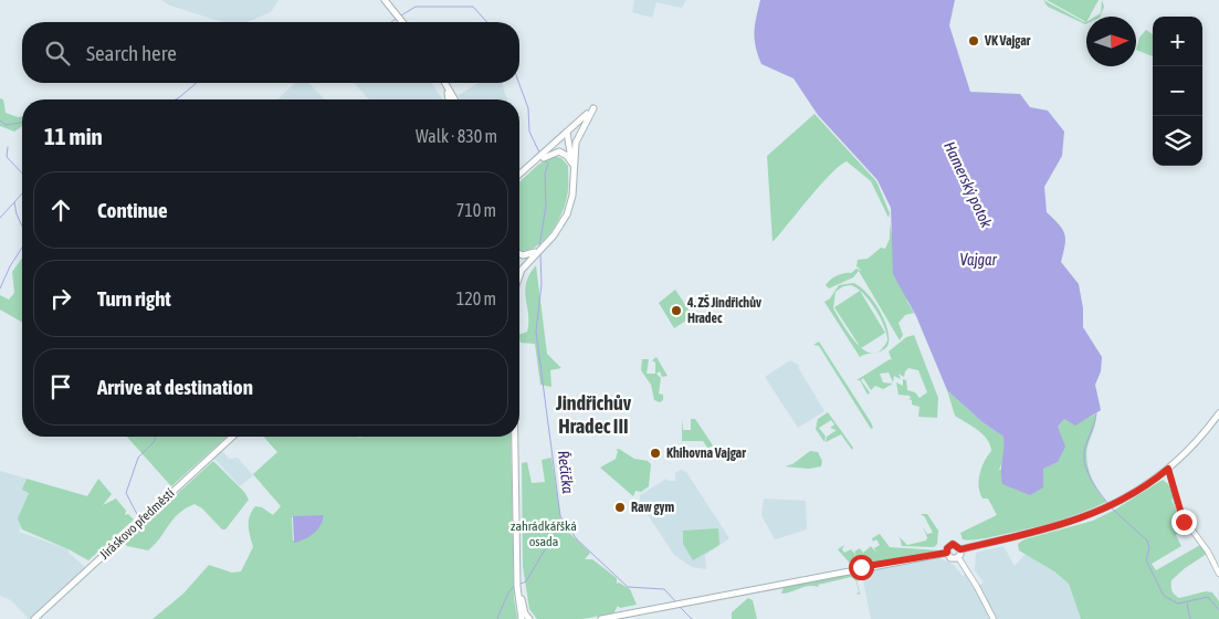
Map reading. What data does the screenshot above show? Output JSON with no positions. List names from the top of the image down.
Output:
{
  "streets": {
    "main road": ["Jiráskovo předměstí"]
  },
  "districts": ["Jindřichův Hradec III"],
  "water": ["Hamerský potok", "Vajgar", "Řečička"],
  "parks": ["zahrádkářšká osada"],
  "places": [
    "VK Vajgar",
    "4. ZŠ Jindřichův Hradec",
    "Khihovna Vajgar",
    "Raw gym"
  ],
  "north": "right",
  "page": {
    "map_buttons": ["+", "−"],
    "search": "Search here",
    "heading": ["11 min", "Walk · 830 m"],
    "list": [
      ["Continue", "710 m"],
      ["Turn right", "120 m"],
      "Arrive at destination"
    ]
  }
}
